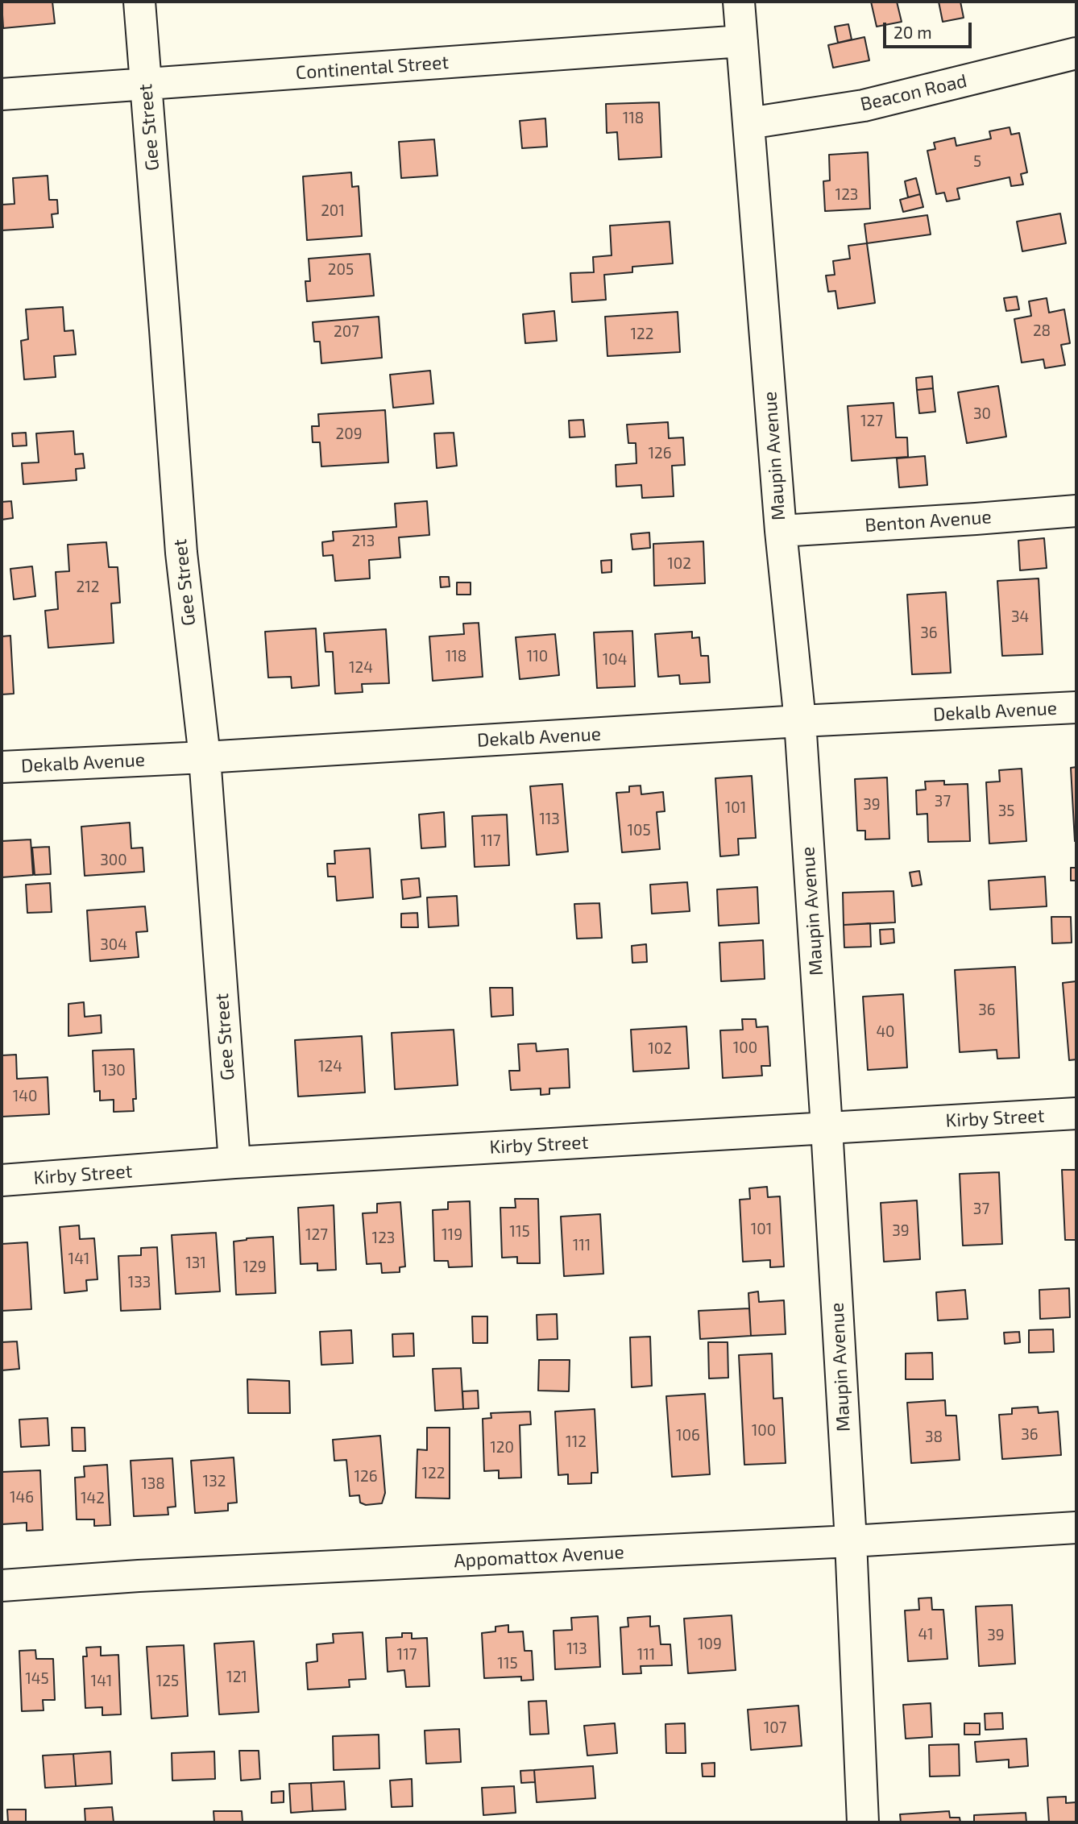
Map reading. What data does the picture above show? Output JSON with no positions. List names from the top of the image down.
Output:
{
  "streets": {
    "street": [
      "Continental Street",
      "Beacon Road",
      "Gee Street",
      "Maupin Avenue",
      "Benton Avenue",
      "Dekalb Avenue",
      "Kirby Street",
      "Appomattox Avenue"
    ]
  },
  "crossings": [
    ["Continental Street", "Gee Street"],
    ["Continental Street", "Maupin Avenue"],
    ["Beacon Road", "Maupin Avenue"],
    ["Gee Street", "Dekalb Avenue"],
    ["Gee Street", "Kirby Street"],
    ["Maupin Avenue", "Benton Avenue"],
    ["Maupin Avenue", "Dekalb Avenue"],
    ["Maupin Avenue", "Kirby Street"],
    ["Maupin Avenue", "Appomattox Avenue"]
  ],
  "house_numbers": [
    "118",
    "5",
    "123",
    "201",
    "205",
    "28",
    "207",
    "122",
    "30",
    "127",
    "209",
    "126",
    "213",
    "102",
    "212",
    "34",
    "36",
    "118",
    "110",
    "104",
    "124",
    "37",
    "39",
    "101",
    "35",
    "113",
    "105",
    "117",
    "300",
    "304",
    "36",
    "40",
    "100",
    "102",
    "124",
    "130",
    "140",
    "37",
    "101",
    "39",
    "115",
    "127",
    "119",
    "123",
    "111",
    "141",
    "131",
    "129",
    "133",
    "100",
    "36",
    "106",
    "38",
    "112",
    "120",
    "122",
    "126",
    "132",
    "138",
    "146",
    "142",
    "41",
    "39",
    "109",
    "113",
    "117",
    "111",
    "115",
    "121",
    "145",
    "141",
    "125",
    "107"
  ],
  "scale_bar": "20 m"
}
